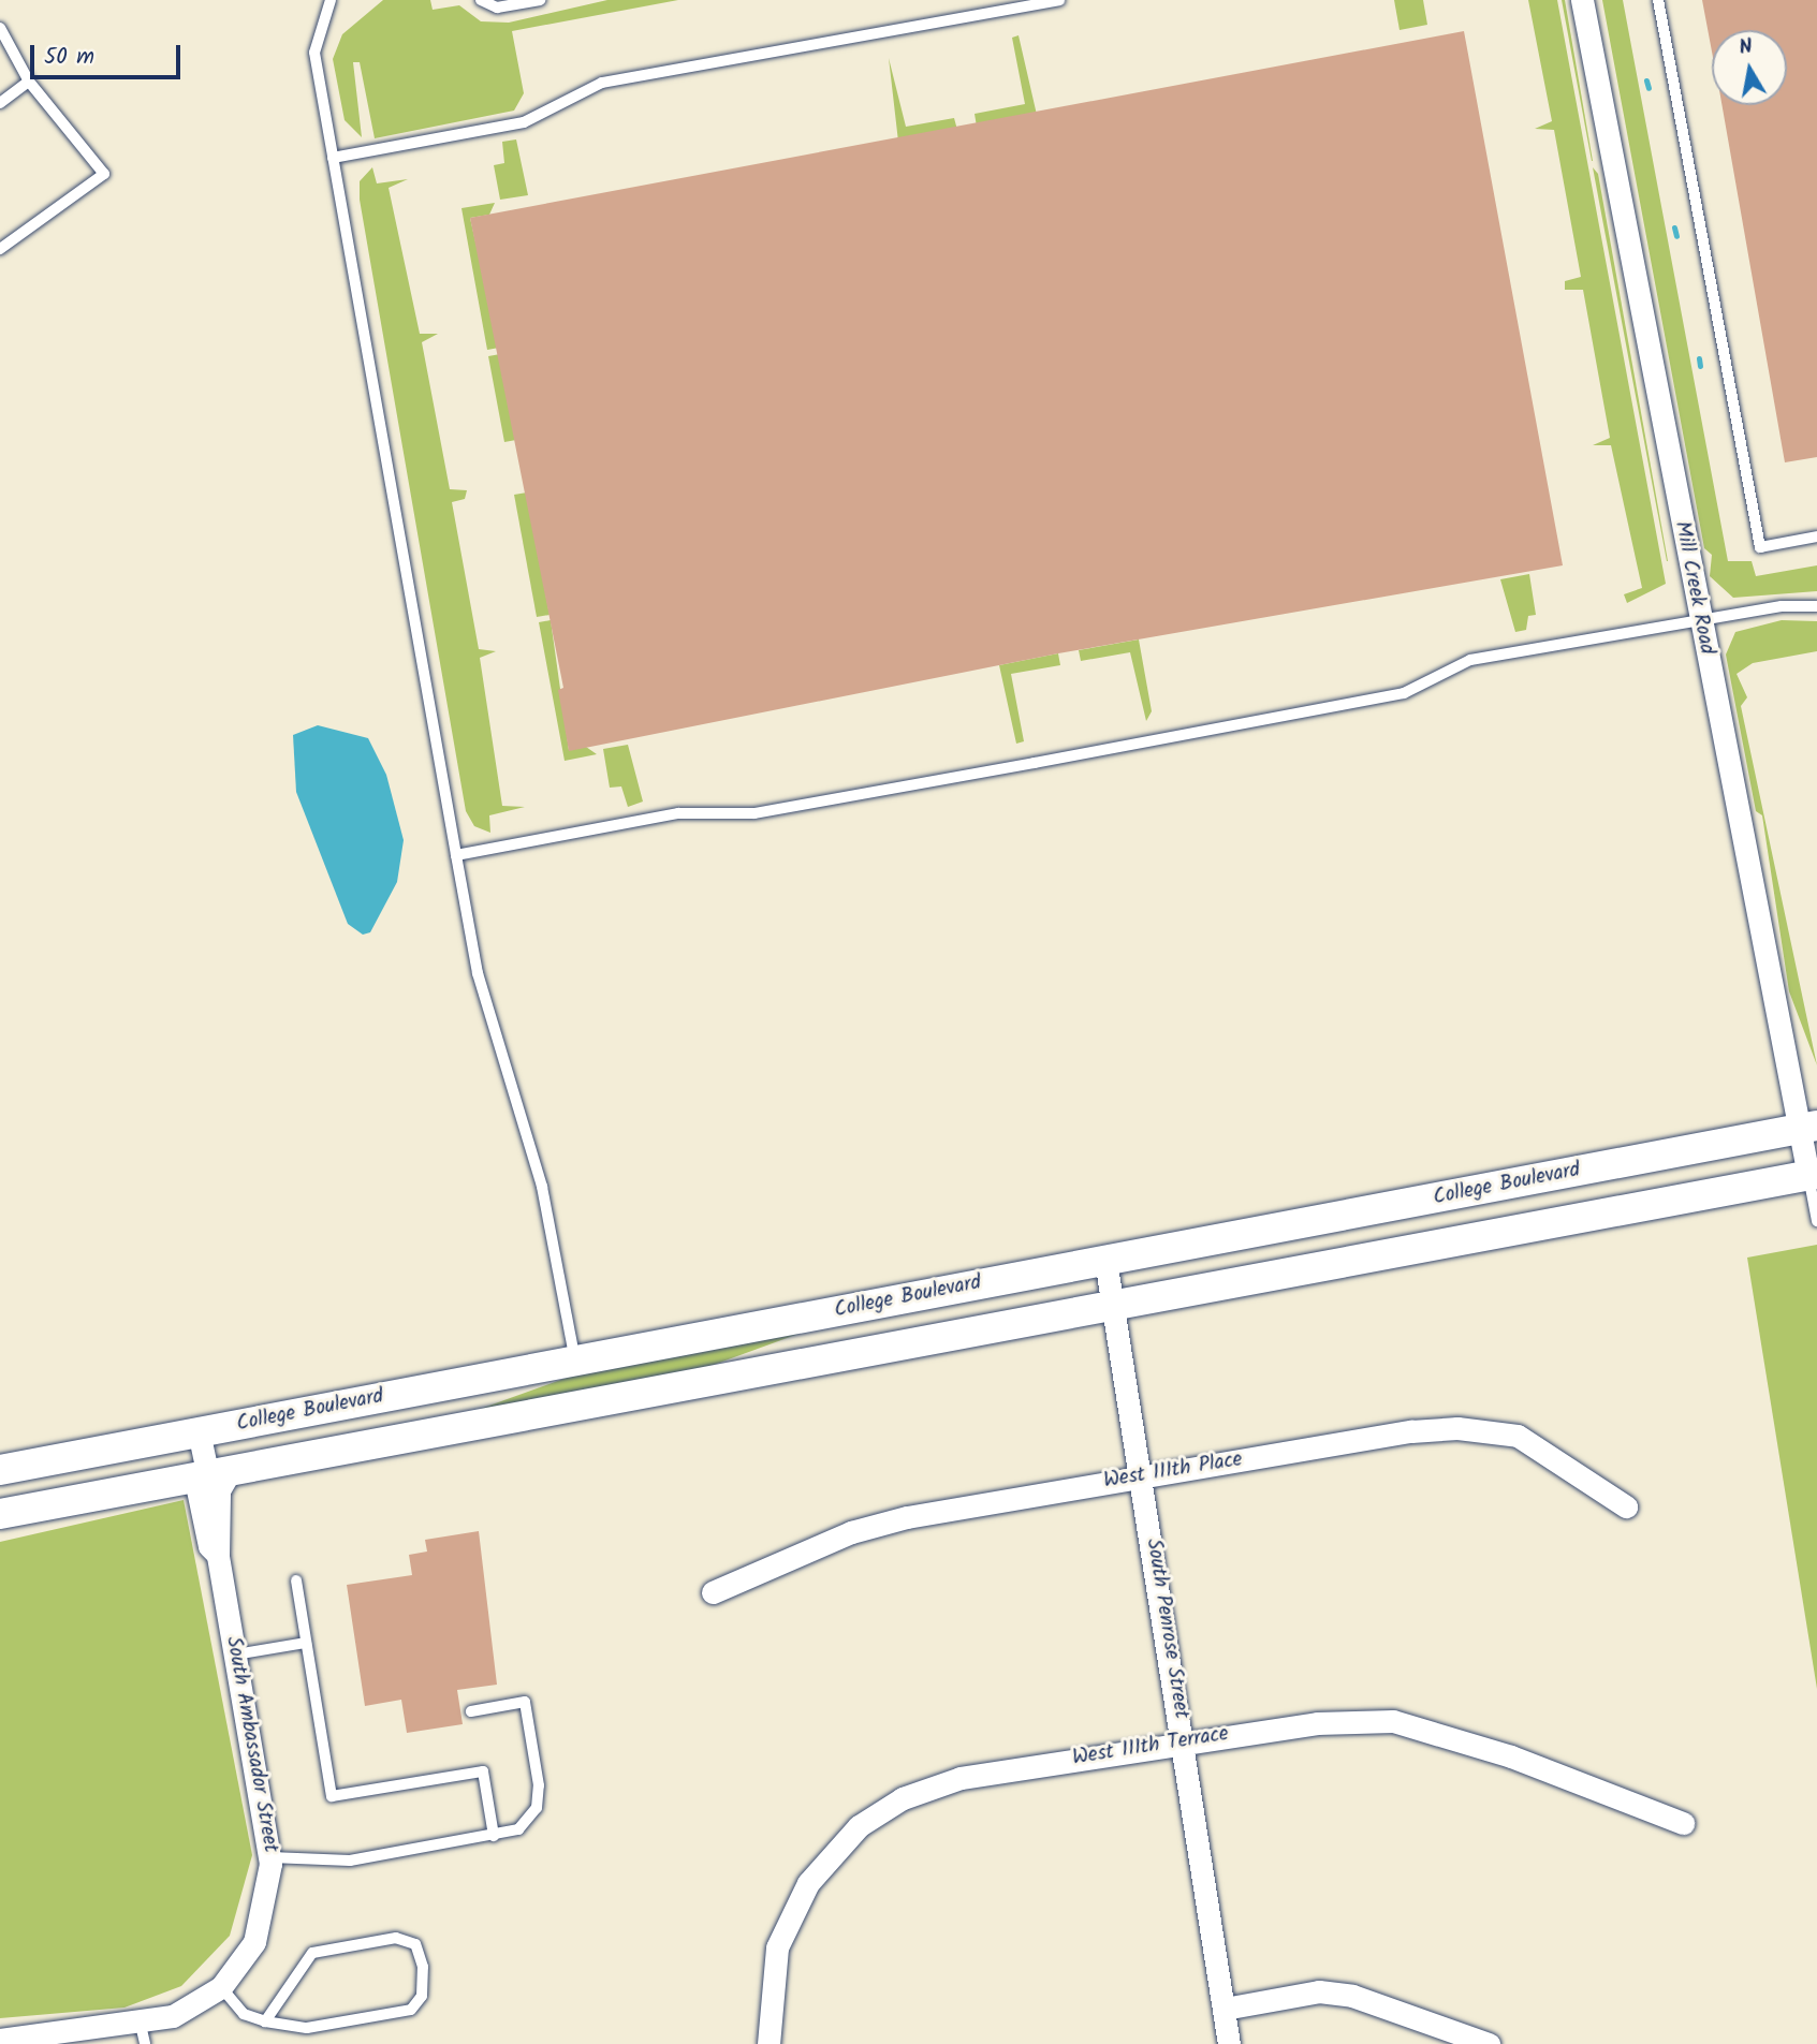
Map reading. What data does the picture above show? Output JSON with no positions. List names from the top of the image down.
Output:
{
  "streets": {
    "main road": ["College Boulevard"],
    "street": [
      "Mill Creek Road",
      "West 111th Place",
      "South Penrose Street",
      "South Ambassador Street",
      "West 111th Terrace"
    ]
  },
  "crossings": [
    ["Mill Creek Road", "College Boulevard"],
    ["College Boulevard", "South Penrose Street"],
    ["College Boulevard", "South Ambassador Street"],
    ["West 111th Place", "South Penrose Street"],
    ["South Penrose Street", "West 111th Terrace"]
  ],
  "scale_bar": "50 m",
  "north": "top"
}
